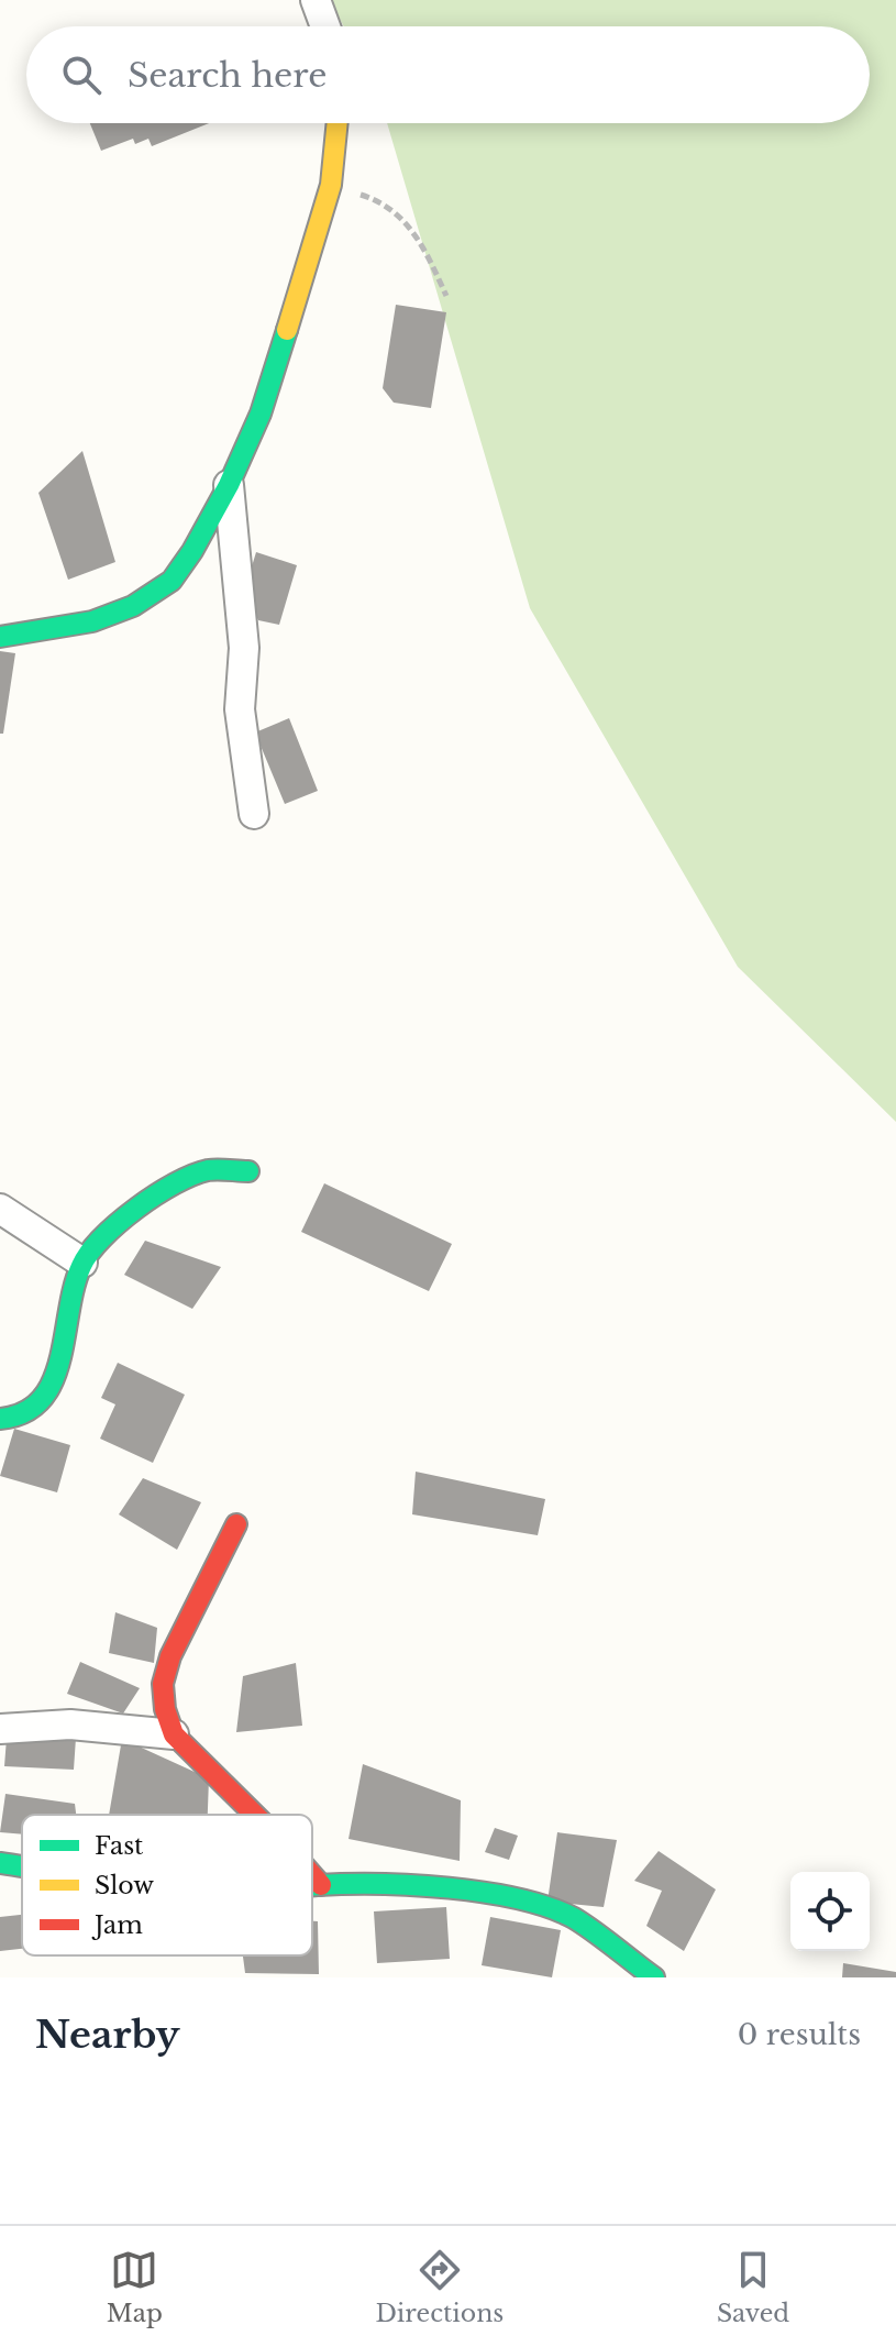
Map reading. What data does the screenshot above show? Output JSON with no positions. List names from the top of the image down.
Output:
{
  "legend": ["Fast", "Slow", "Jam"],
  "page": {
    "search": "Search here",
    "heading": ["Nearby", "0 results"],
    "nav": ["Map", "Directions", "Saved"]
  }
}
